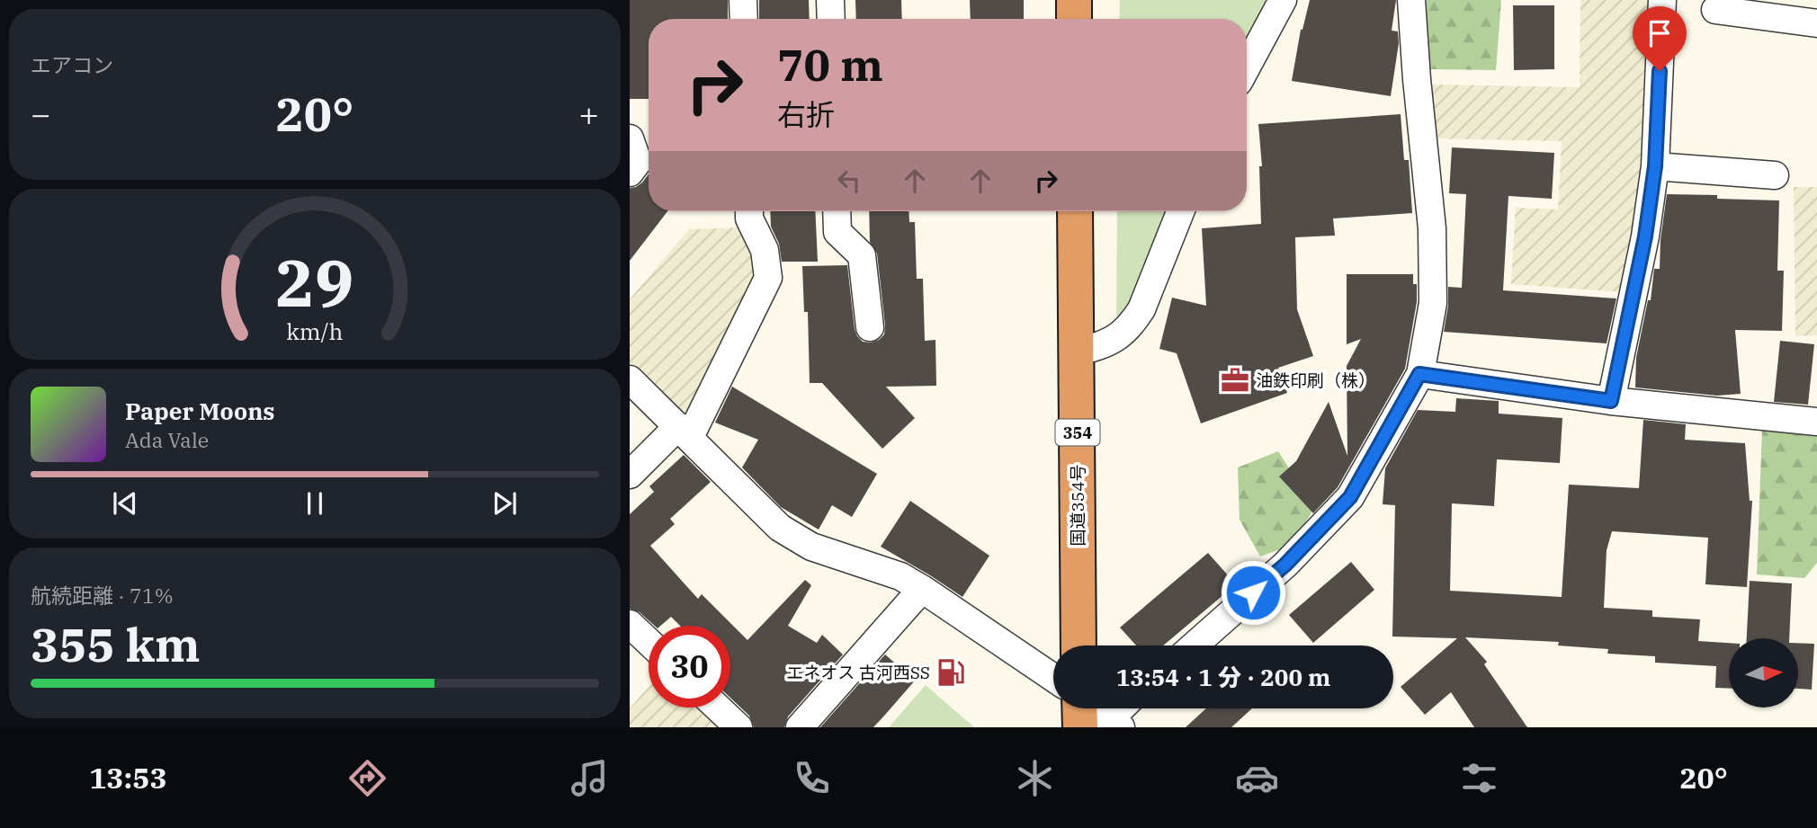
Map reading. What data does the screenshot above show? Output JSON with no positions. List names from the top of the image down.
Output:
{
  "streets": {
    "highway": ["354", "国道354号"]
  },
  "places": {
    "office": ["油鉄印刷（株）"],
    "fuel station": ["エネオス 古河西SS"]
  },
  "north": "right",
  "page": {
    "tile": [
      "エアコン",
      ["航続距離 · 71%", "355 km"]
    ],
    "turn": ["70 m", "右折"],
    "heat": ["−", "20°", "+"],
    "song": ["Paper Moons", "Ada Vale"],
    "limit": "30",
    "trip": "13:54 · 1 分 · 200 m",
    "tabs": ["13:53", "20°"],
    "gauge": ["29", "km/h"]
  }
}
